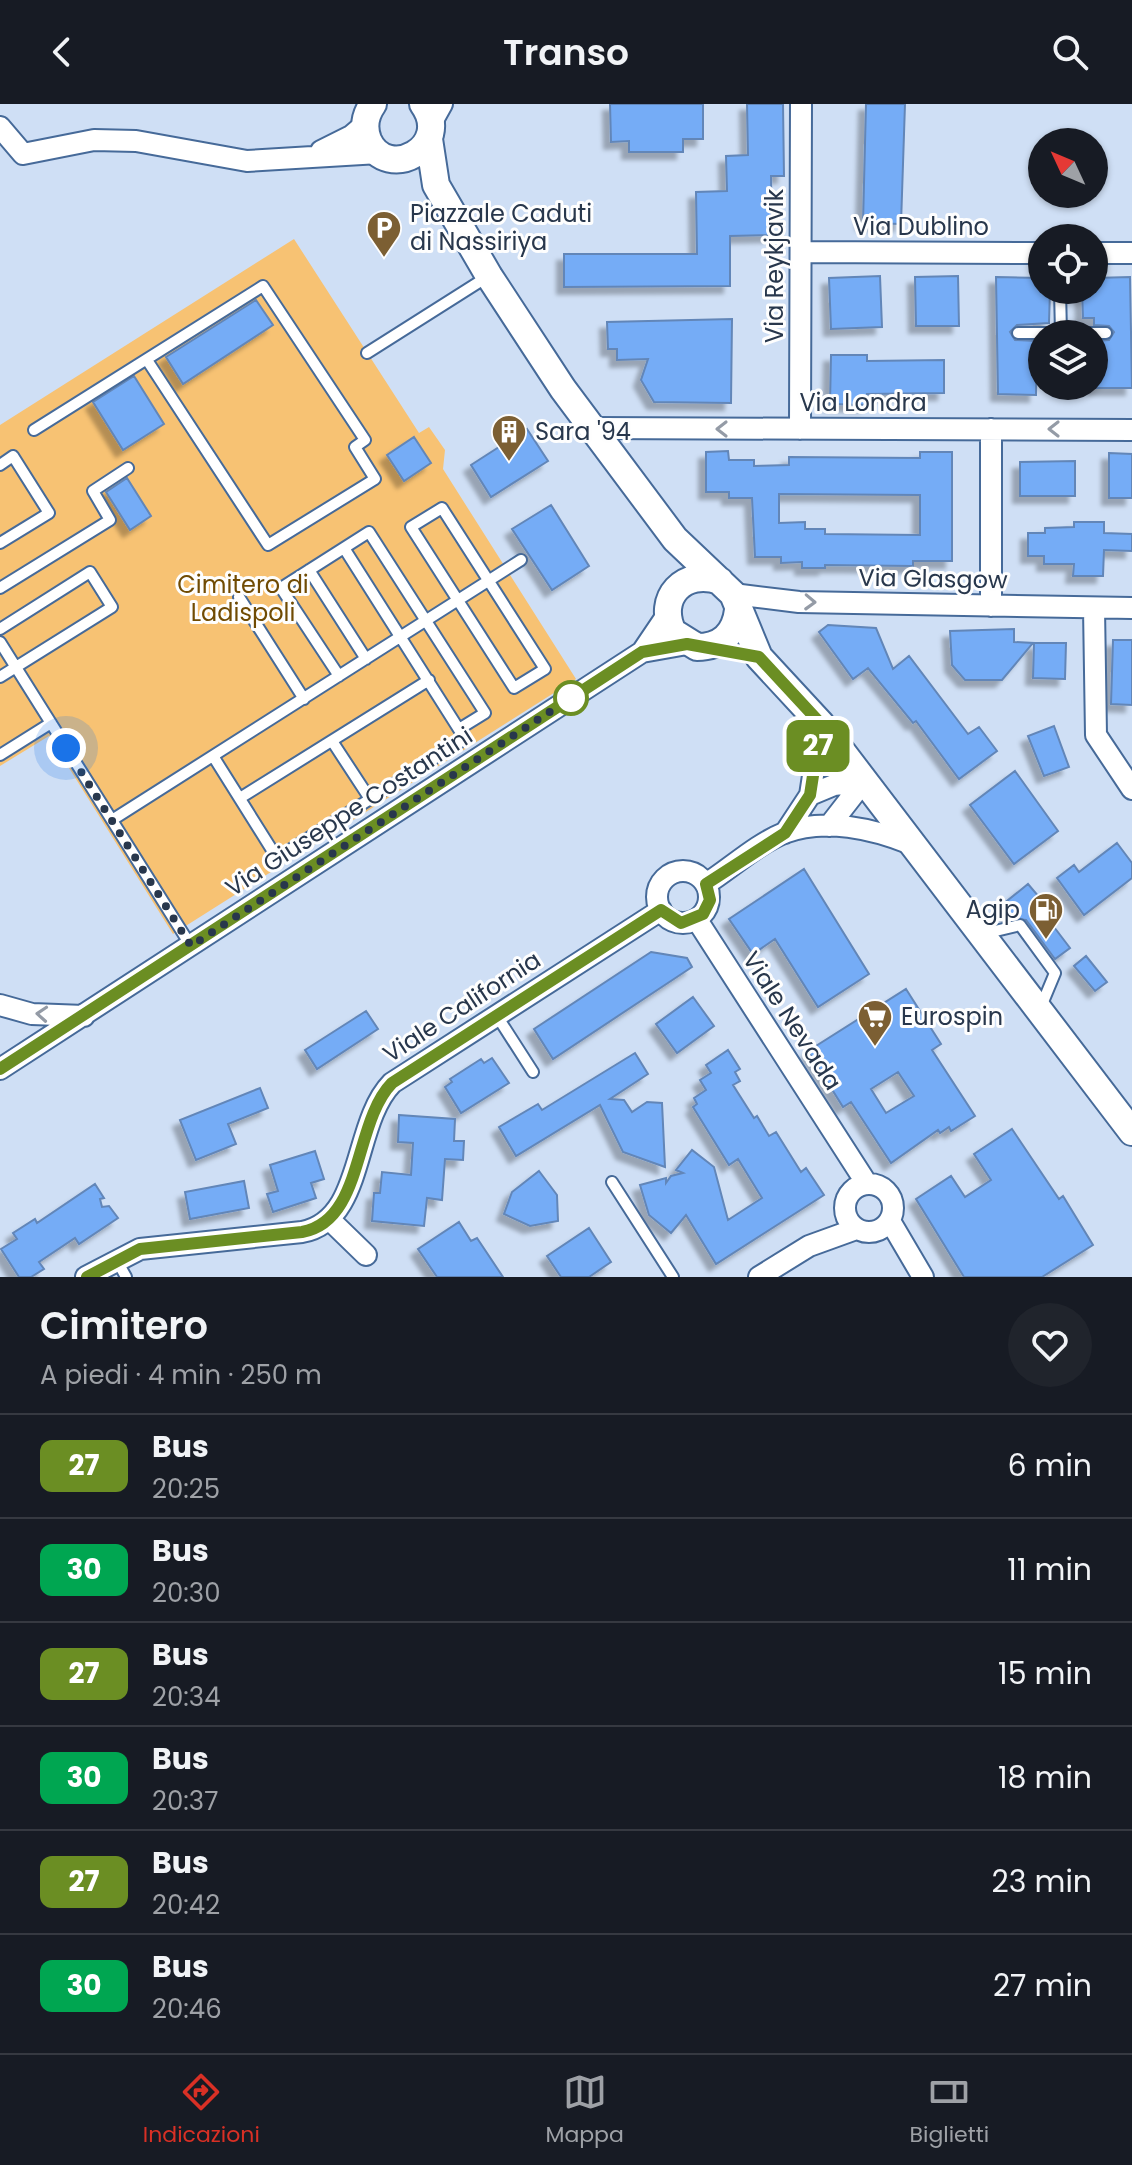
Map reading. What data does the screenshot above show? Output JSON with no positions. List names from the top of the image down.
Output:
{
  "streets": {
    "street": [
      "Via Dublino",
      "Via Reykjavik",
      "Via Londra",
      "Via Glasgow",
      "Via Giuseppe Costantini",
      "Viale California",
      "Viale Nevada"
    ]
  },
  "crossings": [
    ["Via Dublino", "Via Reykjavik"],
    ["Via Reykjavik", "Via Londra"],
    ["Viale California", "Viale Nevada"]
  ],
  "one_way": ["Via Londra", "Via Glasgow"],
  "parks": ["Cimitero di Ladispoli"],
  "places": {
    "parking": ["Piazzale Caduti di Nassiriya"],
    "building": ["Sara '94"],
    "fuel station": ["Agip"],
    "supermarket": ["Eurospin"]
  },
  "lines": ["bus line 27"],
  "north": "top left",
  "page": {
    "header": "Transo",
    "on_map": "27",
    "heading": ["Cimitero", "A piedi · 4 min · 250 m"],
    "list": [
      {
        "mark": "27",
        "name": "Bus",
        "note": "20:25",
        "value": "6 min"
      },
      {
        "mark": "30",
        "name": "Bus",
        "note": "20:30",
        "value": "11 min"
      },
      {
        "mark": "27",
        "name": "Bus",
        "note": "20:34",
        "value": "15 min"
      },
      {
        "mark": "30",
        "name": "Bus",
        "note": "20:37",
        "value": "18 min"
      },
      {
        "mark": "27",
        "name": "Bus",
        "note": "20:42",
        "value": "23 min"
      },
      {
        "mark": "30",
        "name": "Bus",
        "note": "20:46",
        "value": "27 min"
      }
    ],
    "tabs": ["Indicazioni", "Mappa", "Biglietti"]
  }
}
